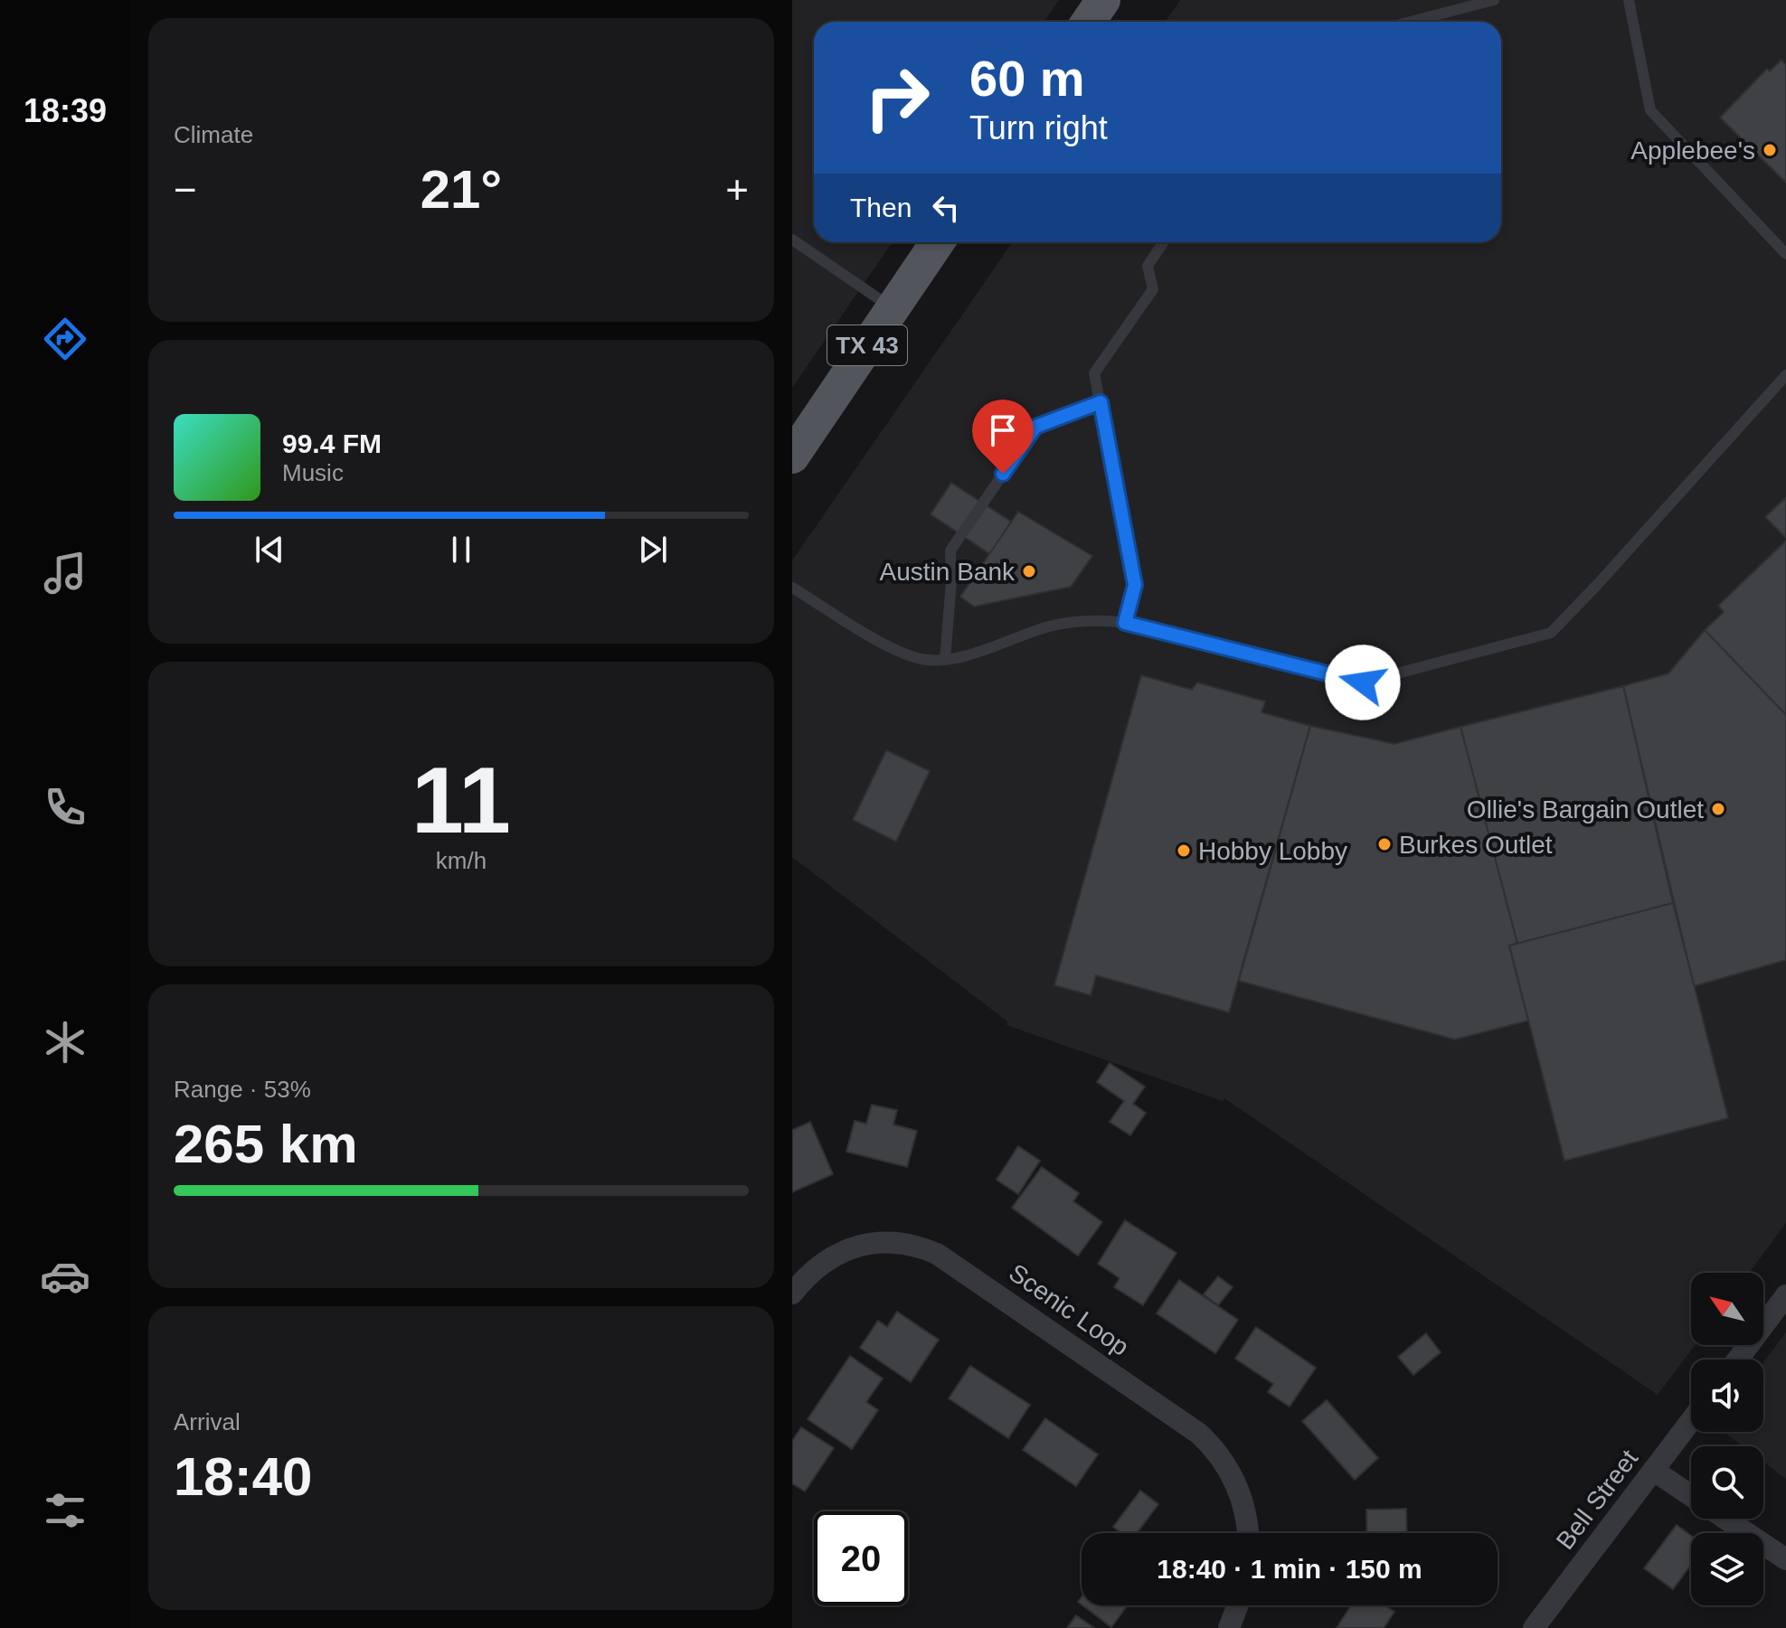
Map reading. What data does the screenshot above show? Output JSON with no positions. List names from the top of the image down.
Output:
{
  "streets": {
    "main road": ["TX 43"],
    "street": ["Scenic Loop", "Bell Street"]
  },
  "places": [
    "Applebee's",
    "Austin Bank",
    "Ollie's Bargain Outlet",
    "Burkes Outlet",
    "Hobby Lobby"
  ],
  "north": "top left",
  "page": {
    "tabs": "18:39",
    "tile": [
      "Climate",
      ["11", "km/h"],
      ["Range · 53%", "265 km"],
      ["Arrival", "18:40"]
    ],
    "turn": ["60 m", "Turn right"],
    "heat": ["−", "21°", "+"],
    "then": "Then",
    "song": ["99.4 FM", "Music"],
    "limit": "20",
    "trip": "18:40 · 1 min · 150 m"
  }
}
